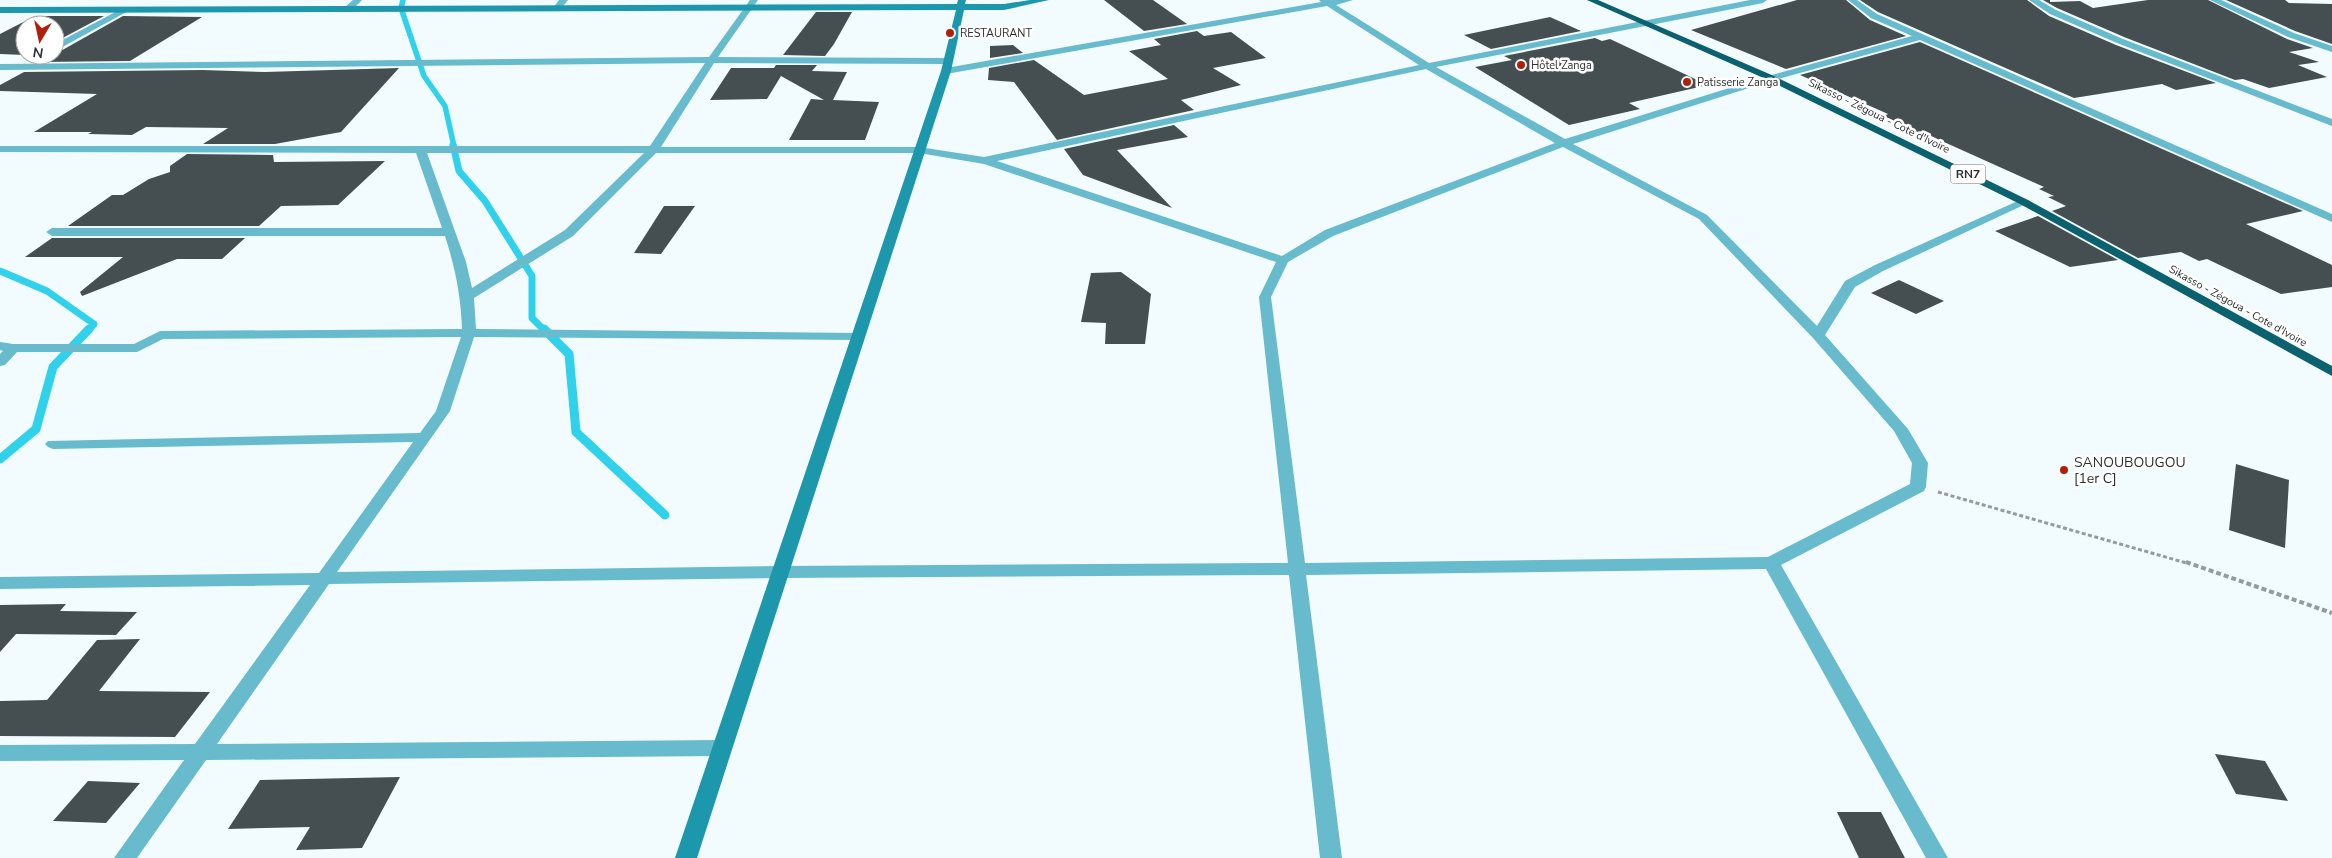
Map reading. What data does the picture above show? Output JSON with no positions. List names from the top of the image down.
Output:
{
  "streets": {
    "highway": ["Sikasso - Zégoua - Cote d'Ivoire", "RN7"]
  },
  "places": [
    "RESTAURANT",
    "Hôtel Zanga",
    "Patisserie Zanga",
    "SANOUBOUGOU [1er C]"
  ],
  "north": "bottom"
}
